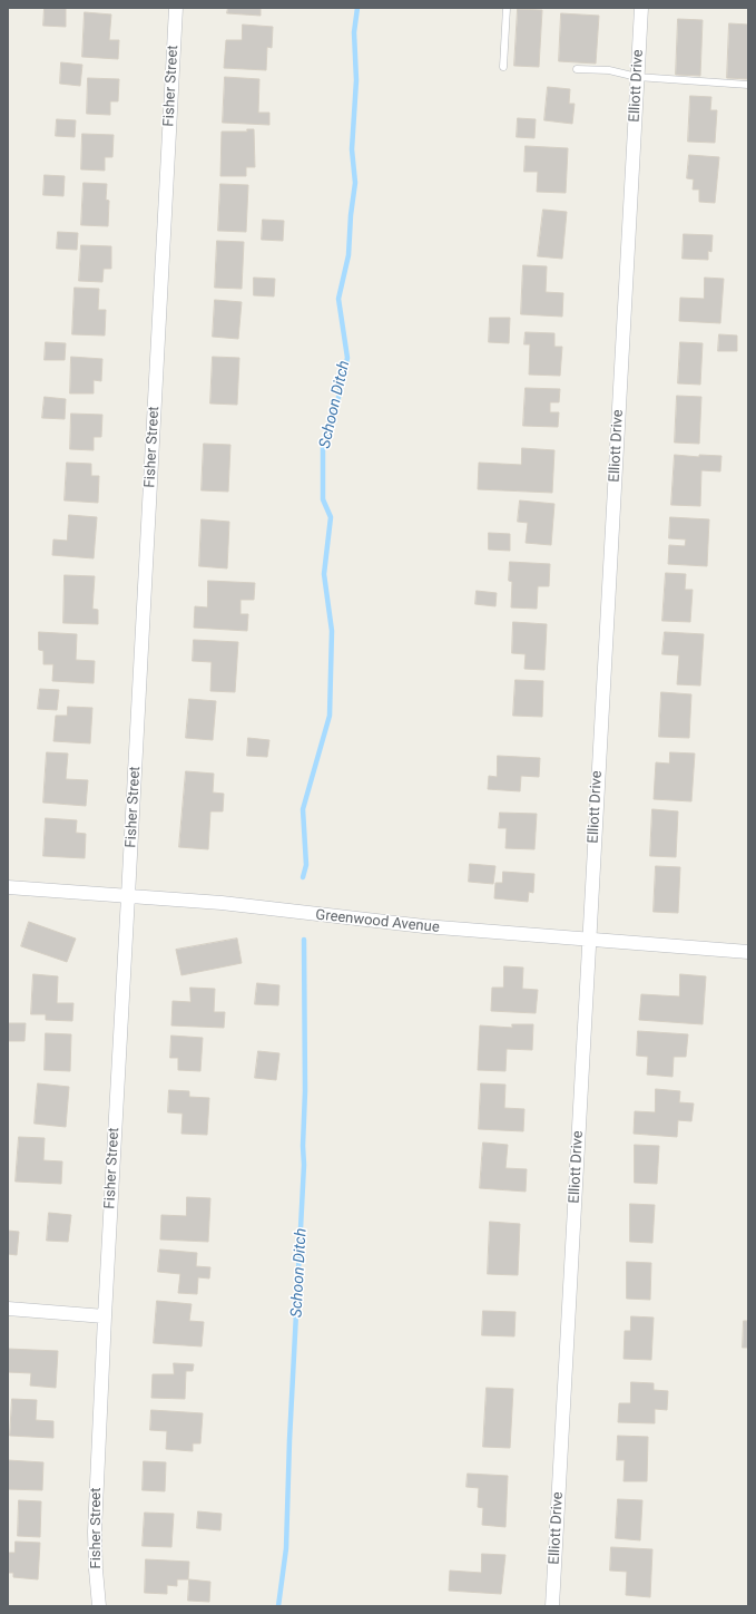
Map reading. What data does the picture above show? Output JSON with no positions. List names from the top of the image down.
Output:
{
  "streets": {
    "street": ["Fisher Street", "Elliott Drive", "Greenwood Avenue"]
  },
  "crossings": [
    ["Fisher Street", "Greenwood Avenue"],
    ["Elliott Drive", "Greenwood Avenue"]
  ],
  "water": ["Schoon Ditch"]
}
